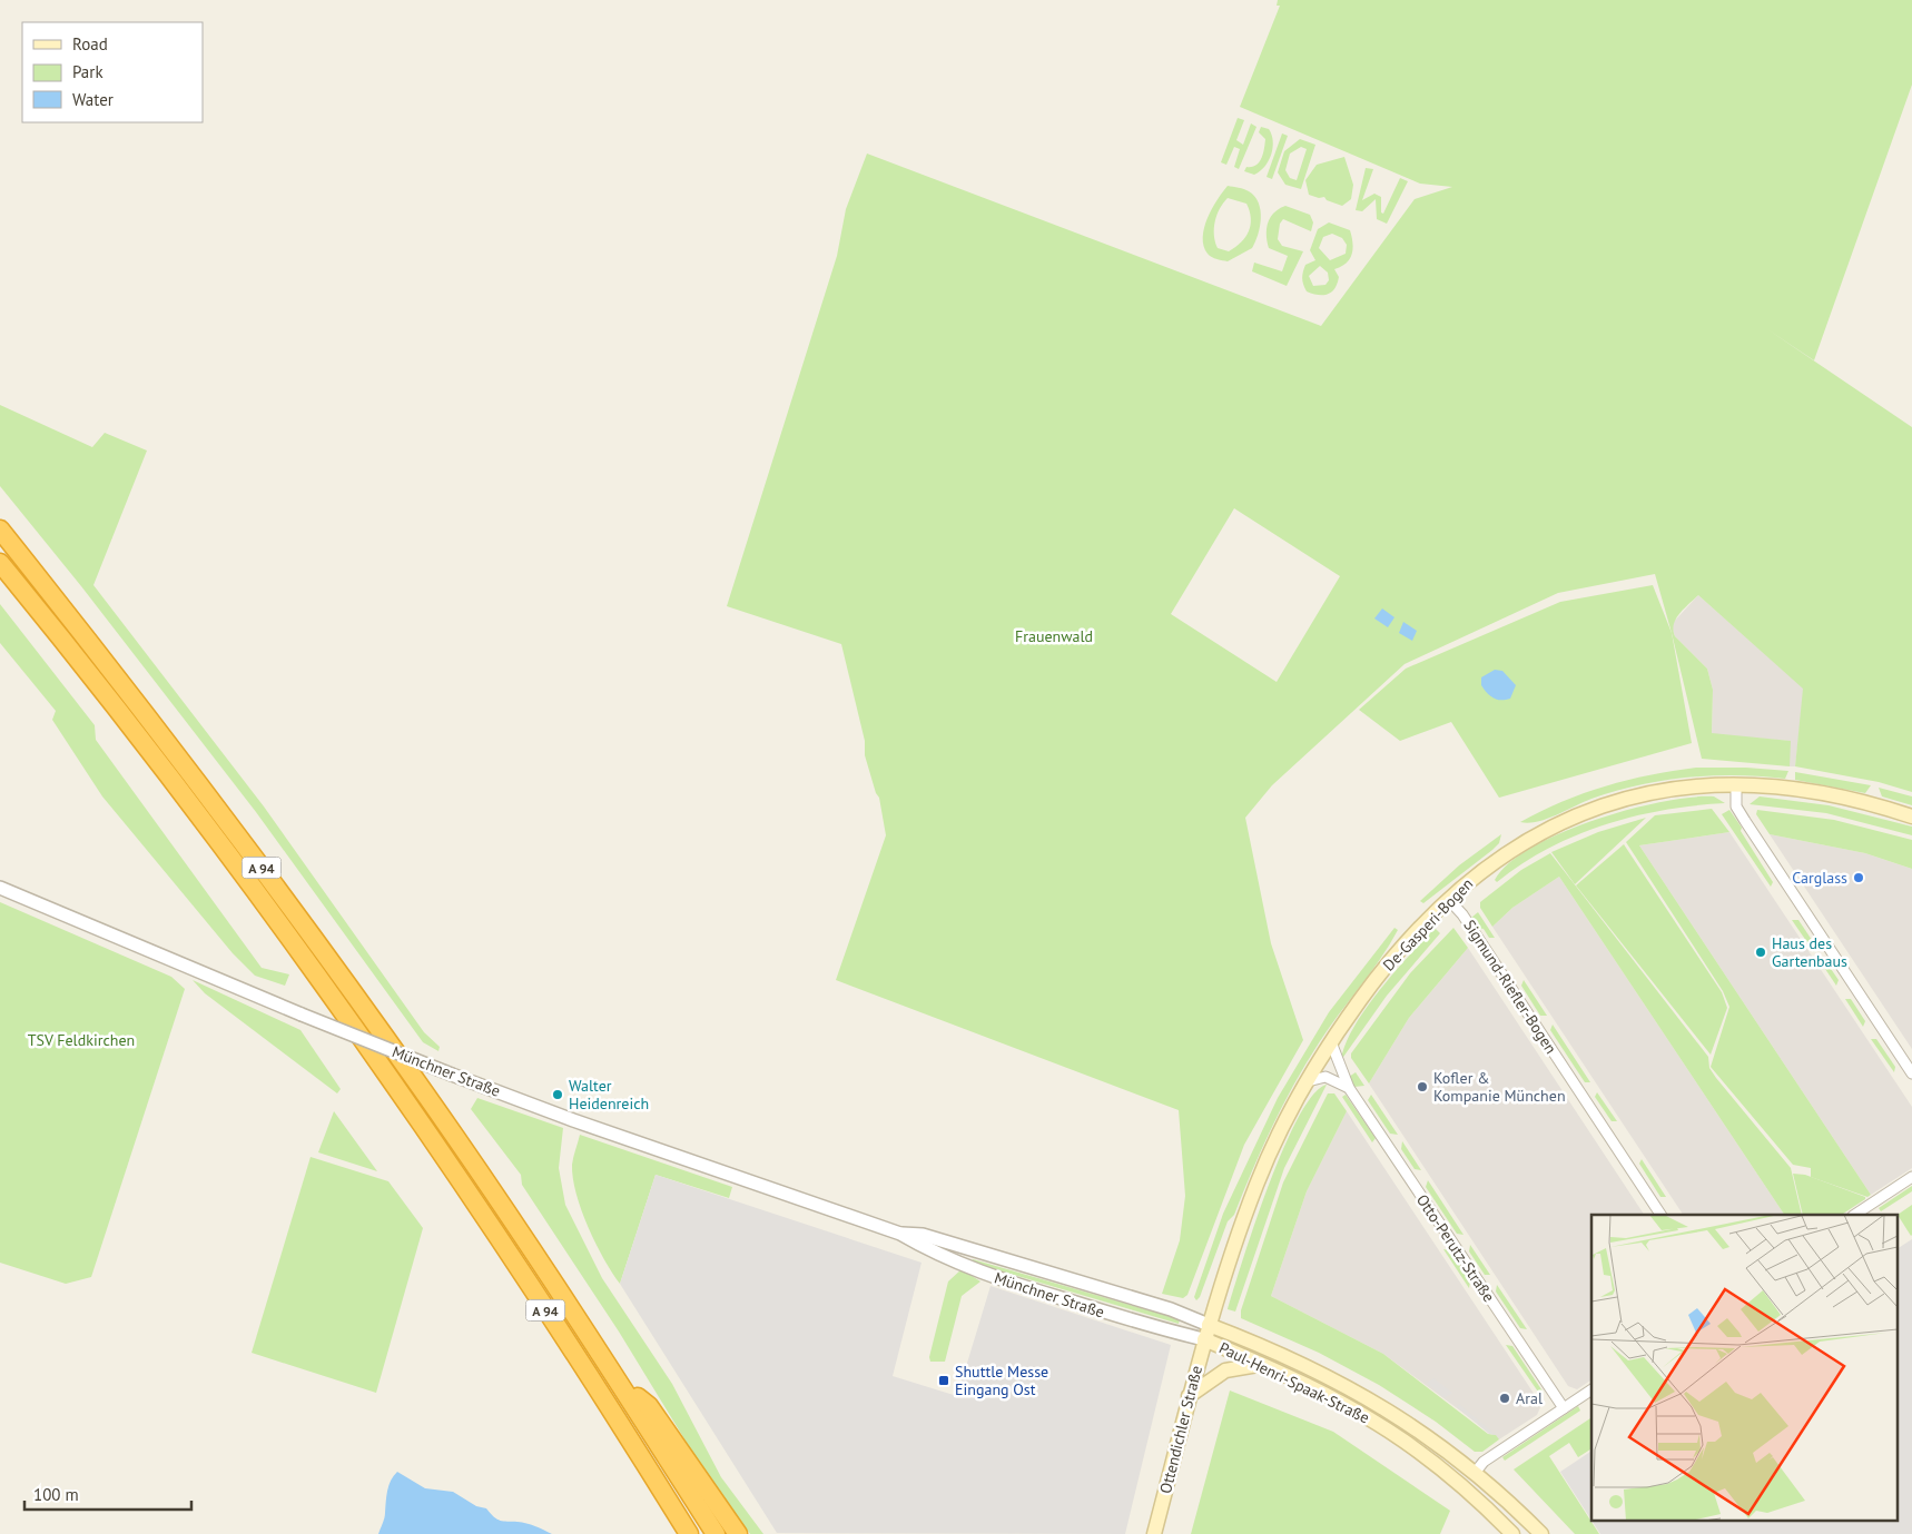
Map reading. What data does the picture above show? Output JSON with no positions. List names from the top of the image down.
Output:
{
  "streets": {
    "highway": ["A 94"],
    "main road": ["De-Gasperi-Bogen", "Paul-Henri-Spaak-Straße", "Ottendichler Straße"],
    "street": ["Sigmund-Riefler-Bogen", "Münchner Straße", "Otto-Perutz-Straße"]
  },
  "crossings": [
    ["De-Gasperi-Bogen", "Sigmund-Riefler-Bogen"],
    ["De-Gasperi-Bogen", "Münchner Straße"],
    ["De-Gasperi-Bogen", "Otto-Perutz-Straße"],
    ["De-Gasperi-Bogen", "Paul-Henri-Spaak-Straße"],
    ["De-Gasperi-Bogen", "Ottendichler Straße"],
    ["Münchner Straße", "Paul-Henri-Spaak-Straße"],
    ["Münchner Straße", "Ottendichler Straße"],
    ["Paul-Henri-Spaak-Straße", "Ottendichler Straße"]
  ],
  "parks": ["Frauenwald", "TSV Feldkirchen"],
  "places": {
    "other": [
      "Carglass",
      "Haus des Gartenbaus",
      "Kofler & Kompanie München",
      "Walter Heidenreich",
      "Aral"
    ],
    "transit": ["Shuttle Messe Eingang Ost"]
  },
  "legend": ["Road", "Park", "Water"],
  "scale_bar": "100 m"
}
